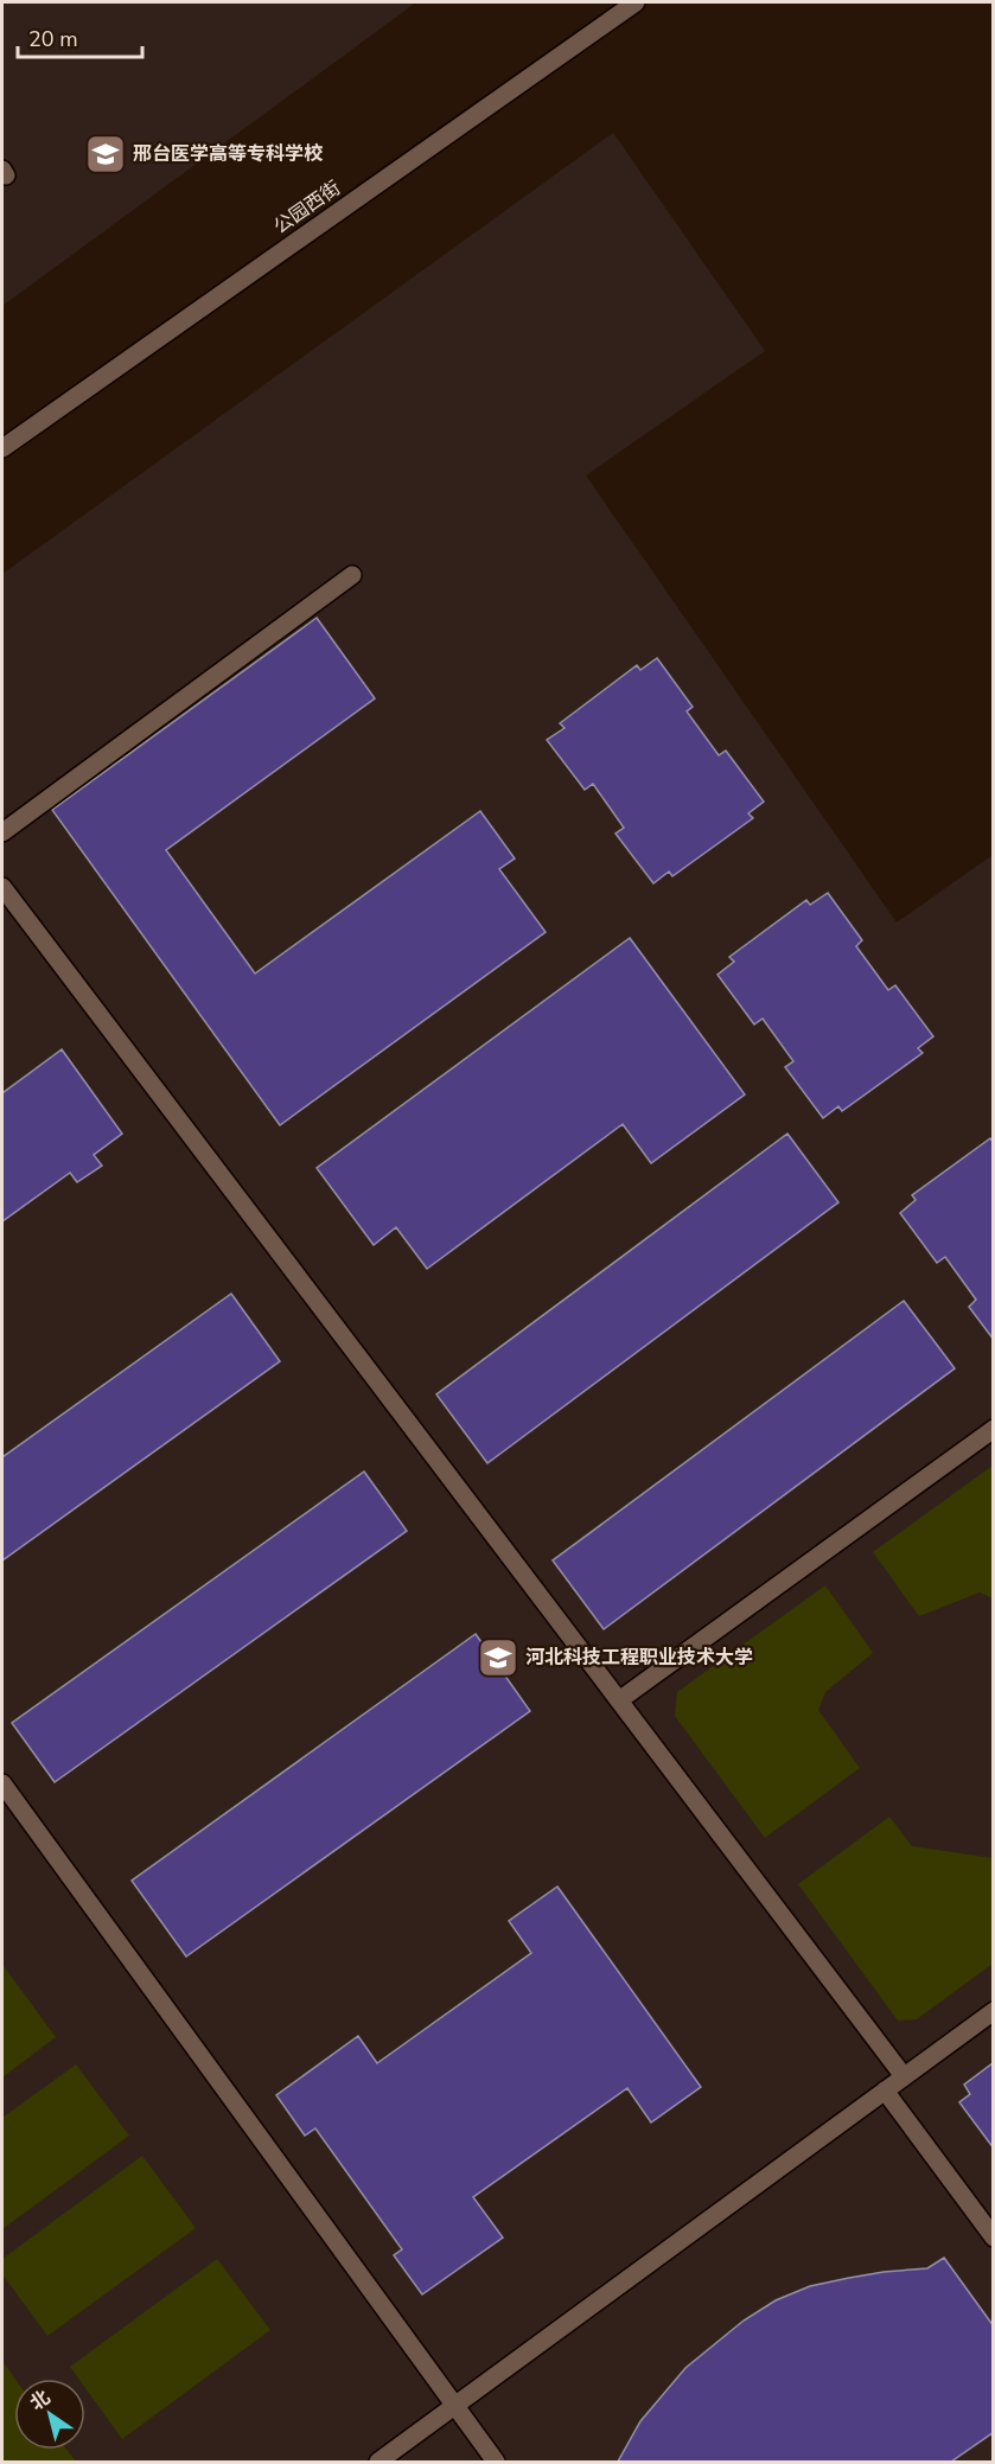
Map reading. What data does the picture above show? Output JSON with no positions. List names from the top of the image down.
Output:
{
  "streets": {
    "street": ["公园西街"]
  },
  "places": {
    "school or university": ["邢台医学高等专科学校", "河北科技工程职业技术大学"]
  },
  "scale_bar": "20 m",
  "north": "top left"
}
